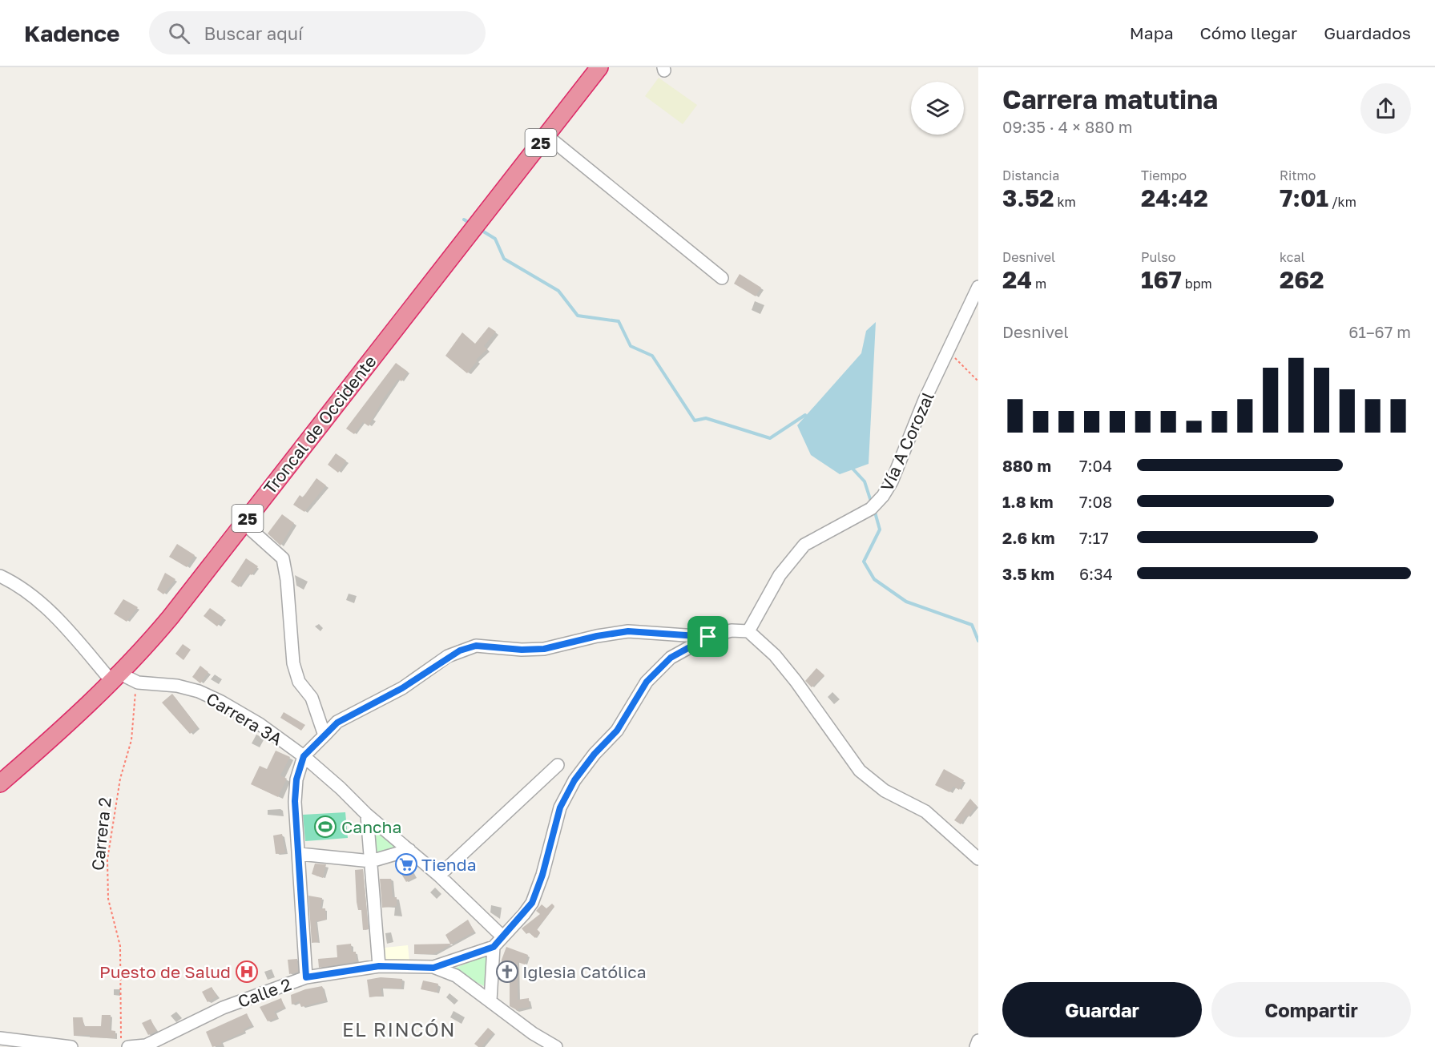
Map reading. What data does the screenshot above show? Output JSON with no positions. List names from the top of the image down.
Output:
{
  "streets": {
    "highway": ["25", "Troncal de Occidente"],
    "street": ["Vía A Corozal", "Carrera 3A", "Calle 2"],
    "path": ["Carrera 2"]
  },
  "crossings": [
    ["Troncal de Occidente", "Carrera 3A"],
    ["Carrera 3A", "Carrera 2"],
    ["Carrera 2", "Calle 2"]
  ],
  "districts": ["EL RINCÓN"],
  "places": {
    "sports": ["Cancha"],
    "supermarket": ["Tienda"],
    "hospital": ["Puesto de Salud"],
    "church": ["Iglesia Católica"]
  },
  "page": {
    "header": "Kadence",
    "search": "Buscar aquí",
    "nav": ["Mapa", "Cómo llegar", "Guardados"],
    "heading": ["Carrera matutina", "09:35 · 4 × 880 m"],
    "stats": [
      ["Distancia", "3.52 km"],
      ["Tiempo", "24:42"],
      ["Ritmo", "7:01 /km"],
      ["Desnivel", "24 m"],
      ["Pulso", "167 bpm"],
      ["kcal", "262"]
    ],
    "chart": ["Desnivel", "61–67 m"],
    "list": [
      {
        "name": "880 m",
        "note": "7:04"
      },
      {
        "name": "1.8 km",
        "note": "7:08"
      },
      {
        "name": "2.6 km",
        "note": "7:17"
      },
      {
        "name": "3.5 km",
        "note": "6:34"
      }
    ],
    "buttons": ["Guardar", "Compartir"]
  }
}
